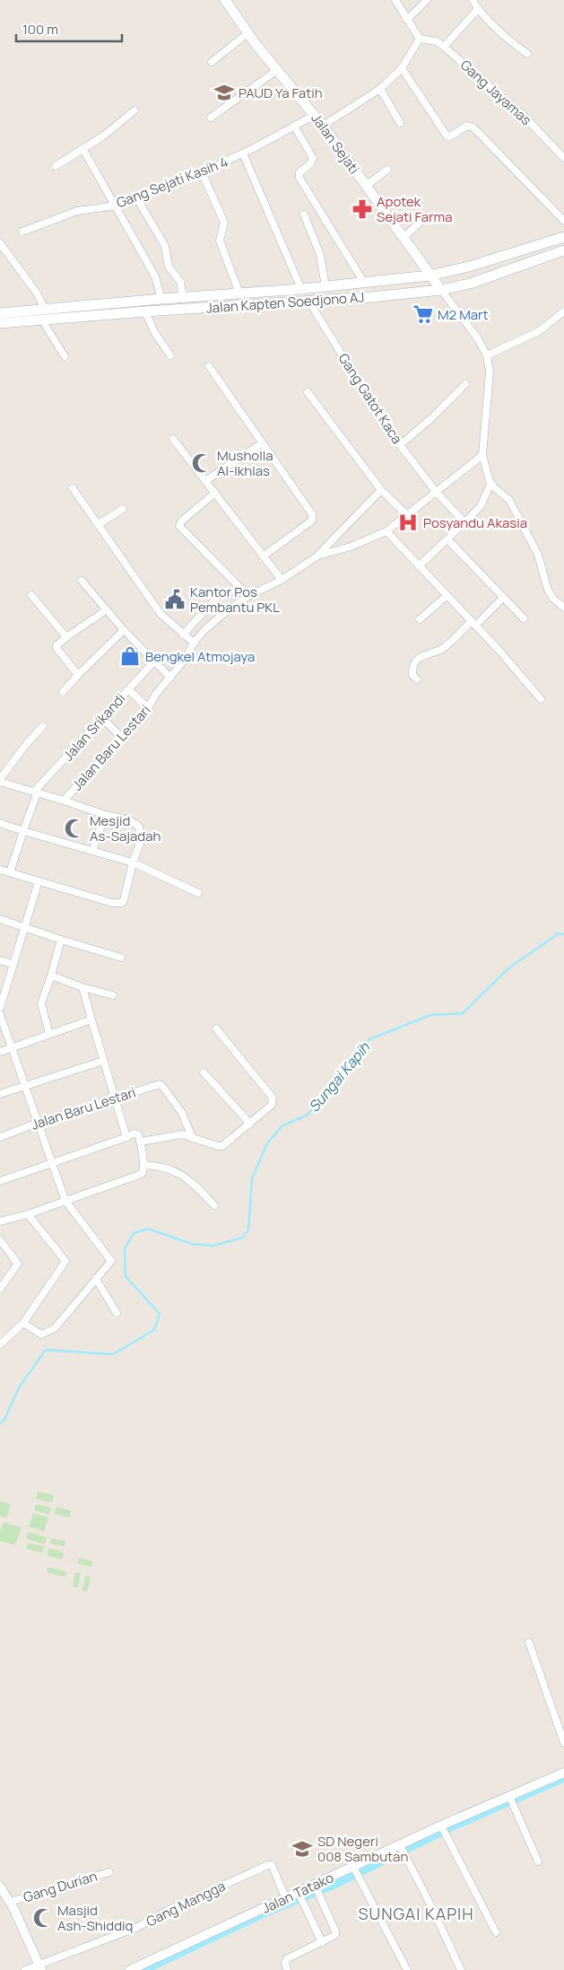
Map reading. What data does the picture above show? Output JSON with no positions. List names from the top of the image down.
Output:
{
  "streets": {
    "main road": ["Jalan Sejati", "Jalan Kapten Soedjono AJ"],
    "street": [
      "Gang Jayamas",
      "Gang Sejati Kasih 4",
      "Gang Gatot Kaca",
      "Jalan Srikandi",
      "Jalan Baru Lestari",
      "Gang Durian",
      "Jalan Tatako",
      "Gang Mangga"
    ]
  },
  "crossings": [
    ["Jalan Sejati", "Gang Sejati Kasih 4"],
    ["Jalan Sejati", "Jalan Kapten Soedjono AJ"],
    ["Jalan Kapten Soedjono AJ", "Gang Gatot Kaca"],
    ["Gang Gatot Kaca", "Jalan Baru Lestari"],
    ["Jalan Tatako", "Gang Mangga"]
  ],
  "districts": ["SUNGAI KAPIH"],
  "water": ["Sungai Kapih"],
  "places": {
    "school or university": ["PAUD Ya Fatih", "SD Negeri 008 Sambutan"],
    "pharmacy": ["Apotek Sejati Farma"],
    "supermarket": ["M2 Mart"],
    "mosque": ["Musholla Al-Ikhlas", "Mesjid As-Sajadah", "Masjid Ash-Shiddiq"],
    "hospital": ["Posyandu Akasia"],
    "public building": ["Kantor Pos Pembantu PKL"],
    "shop": ["Bengkel Atmojaya"]
  },
  "scale_bar": "100 m"
}
